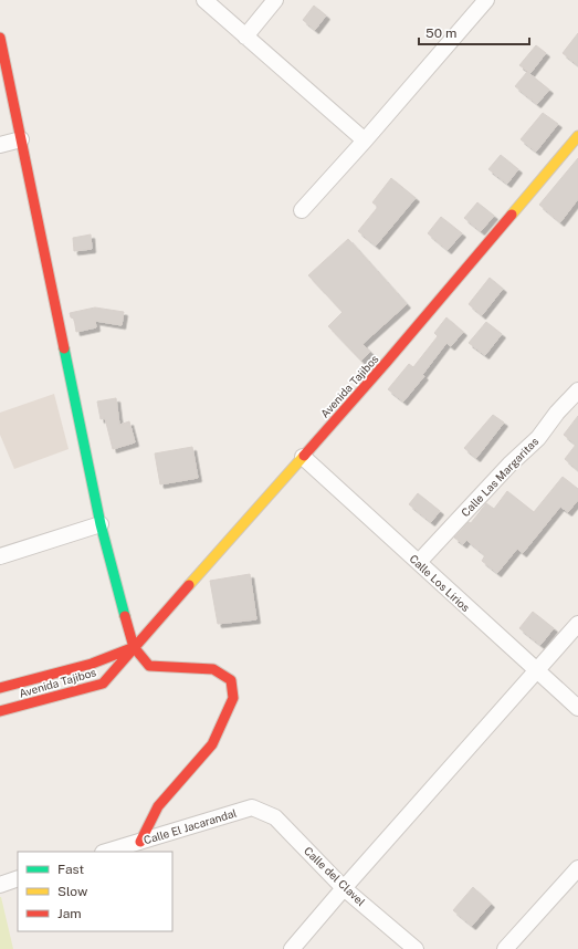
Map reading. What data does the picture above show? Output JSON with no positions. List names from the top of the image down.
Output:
{
  "streets": {
    "street": [
      "Avenida Tajibos",
      "Calle Las Margaritas",
      "Calle Los Lirios",
      "Calle El Jacarandal",
      "Calle del Clavel"
    ]
  },
  "crossings": [
    ["Avenida Tajibos", "Calle Los Lirios"],
    ["Calle Las Margaritas", "Calle Los Lirios"],
    ["Calle El Jacarandal", "Calle del Clavel"]
  ],
  "legend": ["Fast", "Slow", "Jam"],
  "scale_bar": "50 m"
}
